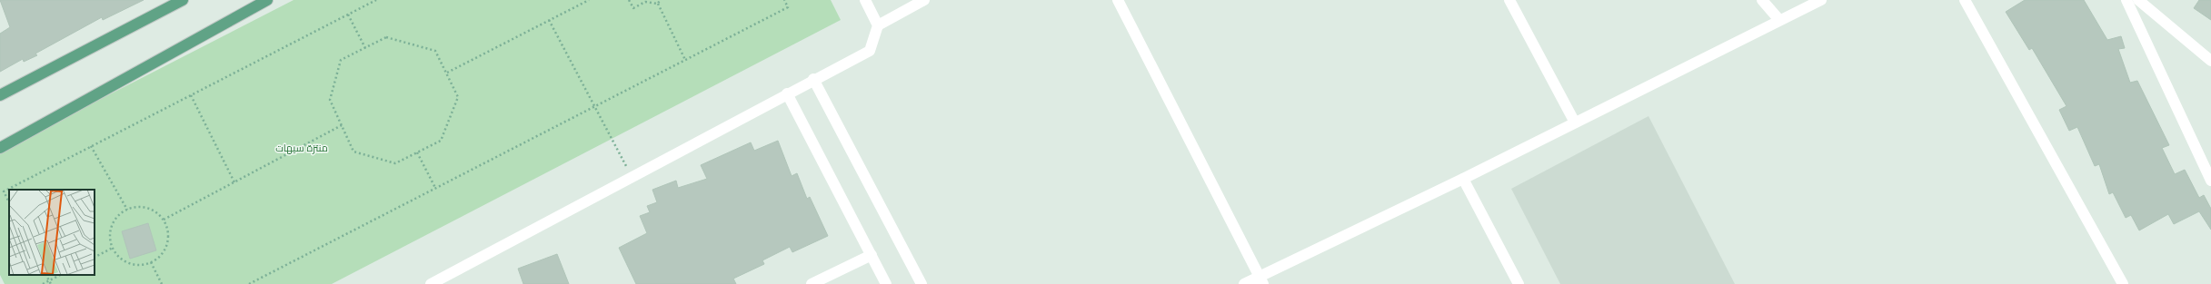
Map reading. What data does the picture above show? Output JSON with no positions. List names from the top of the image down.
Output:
{
  "parks": ["منتزة سيهات"]
}
